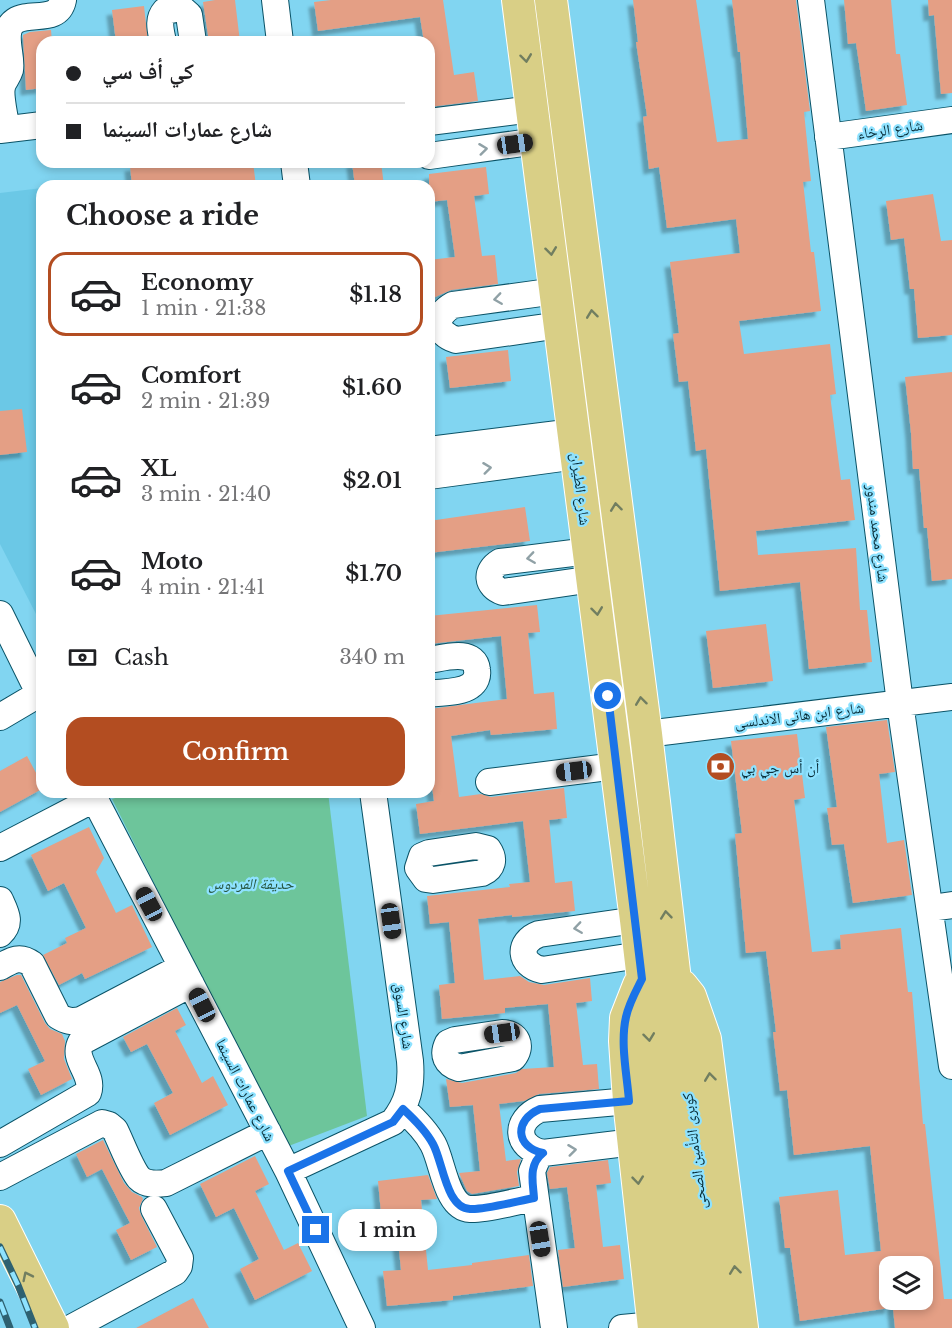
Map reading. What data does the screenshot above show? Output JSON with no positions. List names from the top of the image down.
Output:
{
  "streets": {
    "main road": ["شارع الطيران", "كوبرى التأمين الصحى"],
    "street": [
      "شارع الرخاء",
      "شارع محمد مندور",
      "شارع ابن هانى الاندلسى",
      "شارع السوق",
      "شارع عمارات السينما"
    ]
  },
  "crossings": [
    ["شارع الرخاء", "شارع محمد مندور"],
    ["شارع الطيران", "كوبرى التأمين الصحى"],
    ["شارع محمد مندور", "شارع ابن هانى الاندلسى"]
  ],
  "parks": ["حديقة الفردوس"],
  "places": {
    "bank": ["أن أس جي بي"]
  },
  "page": {
    "banner": ["كي أف سي", "شارع عمارات السينما"],
    "heading": "Choose a ride",
    "list": [
      {
        "name": "Economy",
        "note": "1 min · 21:38",
        "value": "$1.18"
      },
      {
        "name": "Comfort",
        "note": "2 min · 21:39",
        "value": "$1.60"
      },
      {
        "name": "XL",
        "note": "3 min · 21:40",
        "value": "$2.01"
      },
      {
        "name": "Moto",
        "note": "4 min · 21:41",
        "value": "$1.70"
      }
    ],
    "pay": ["Cash", "340 m"],
    "buttons": "Confirm",
    "bubble": "1 min"
  }
}
